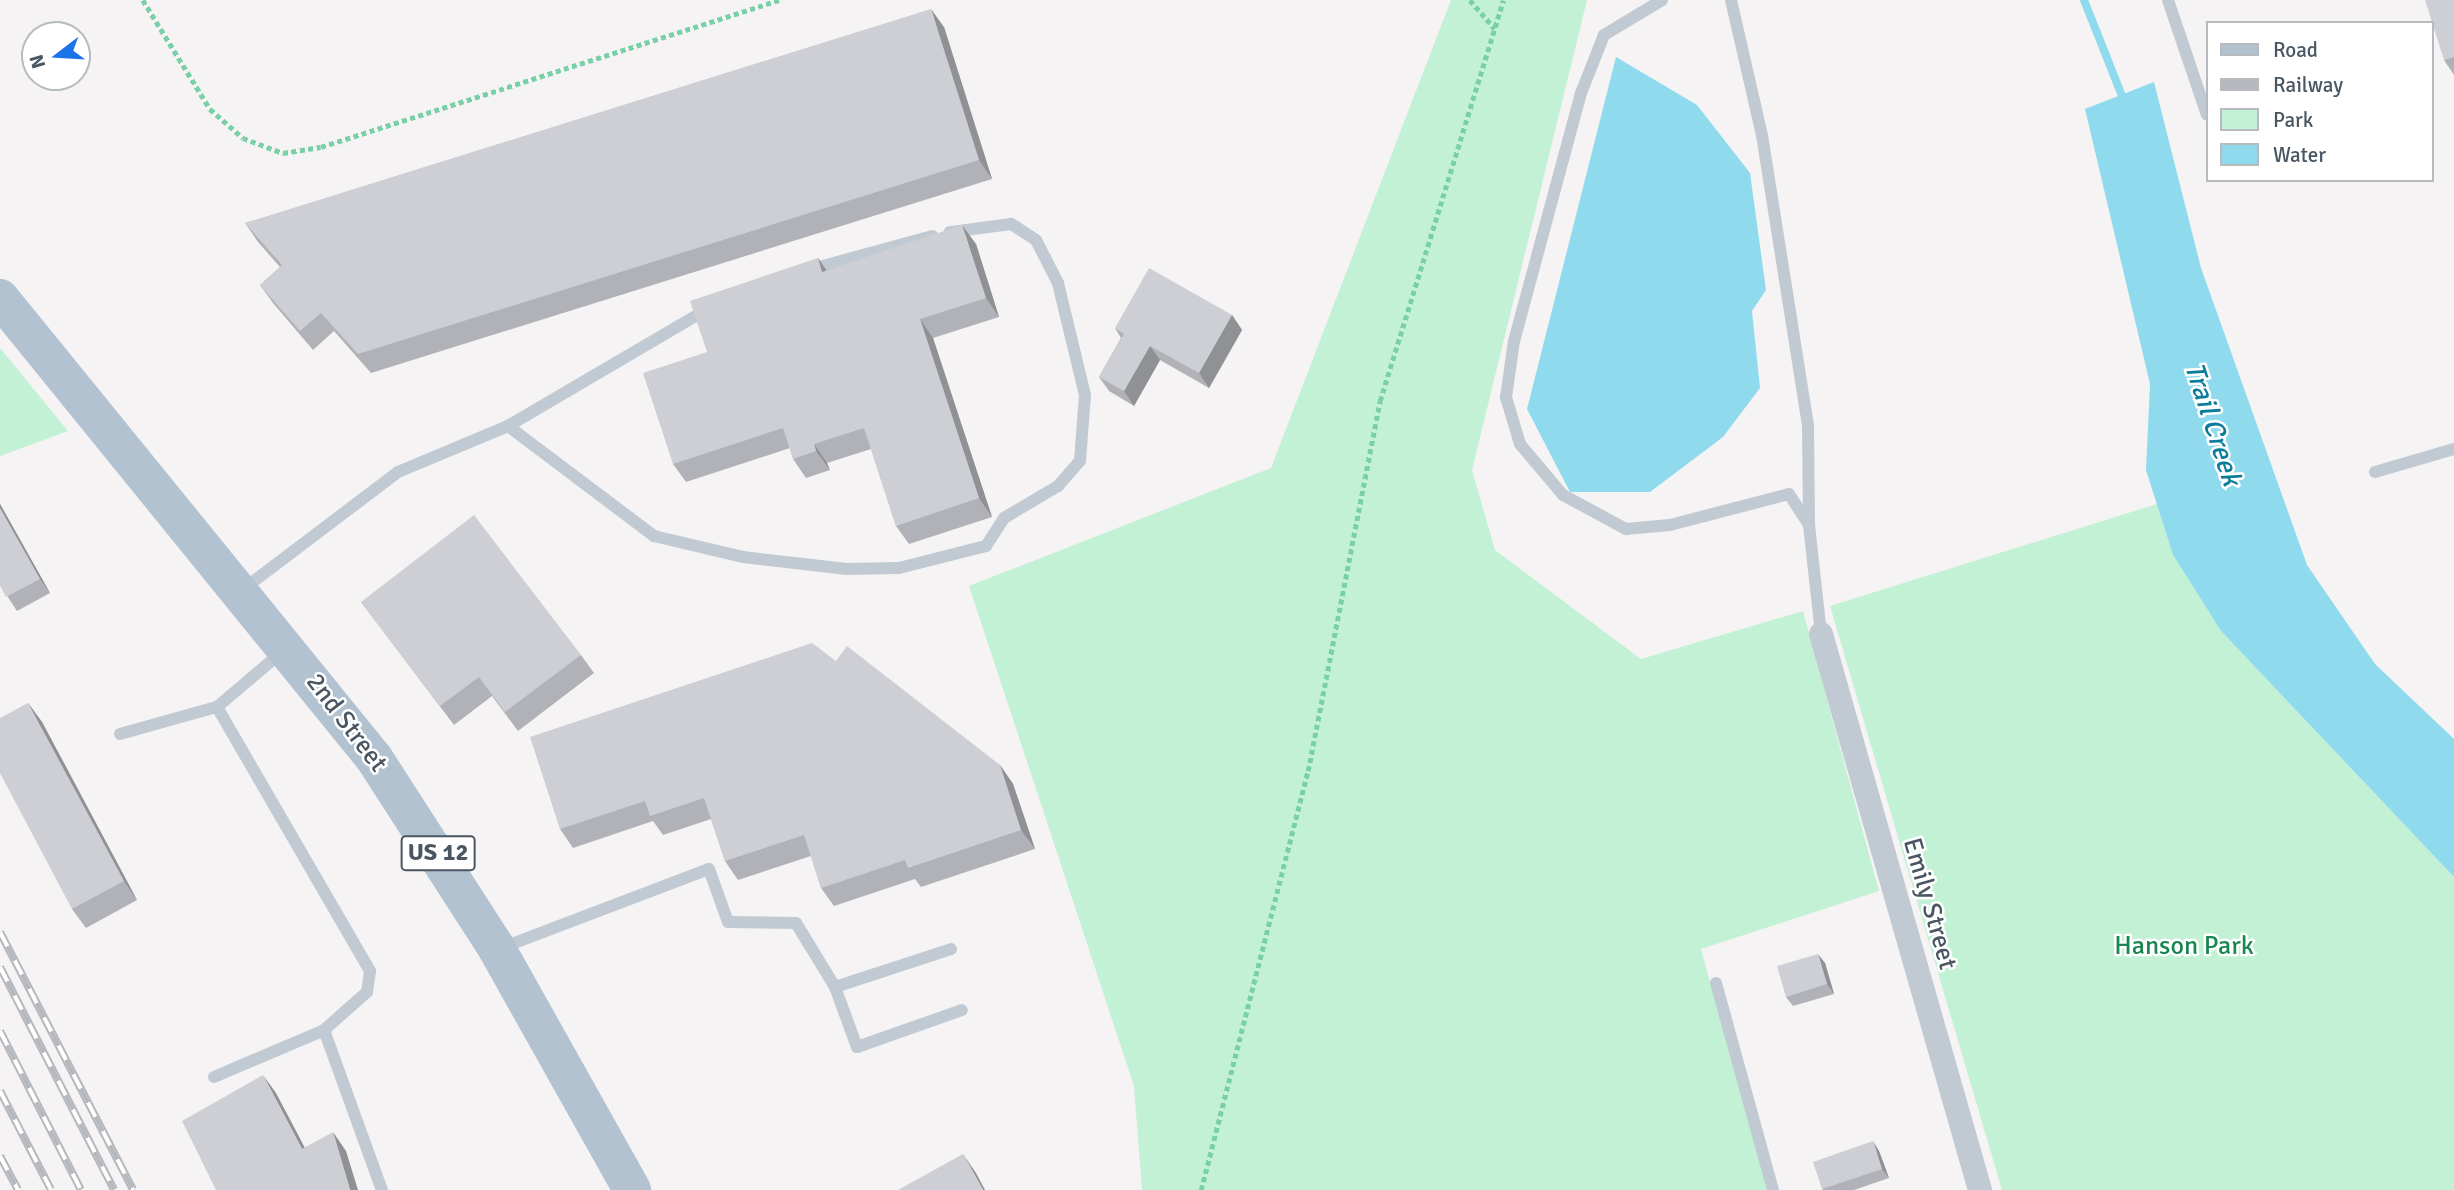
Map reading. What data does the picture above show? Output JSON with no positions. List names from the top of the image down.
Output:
{
  "streets": {
    "main road": ["2nd Street", "US 12"],
    "street": ["Emily Street"]
  },
  "water": ["Trail Creek"],
  "parks": ["Hanson Park"],
  "legend": [
    "Road",
    "Railway",
    "Park",
    "Water"
  ],
  "north": "left"
}
